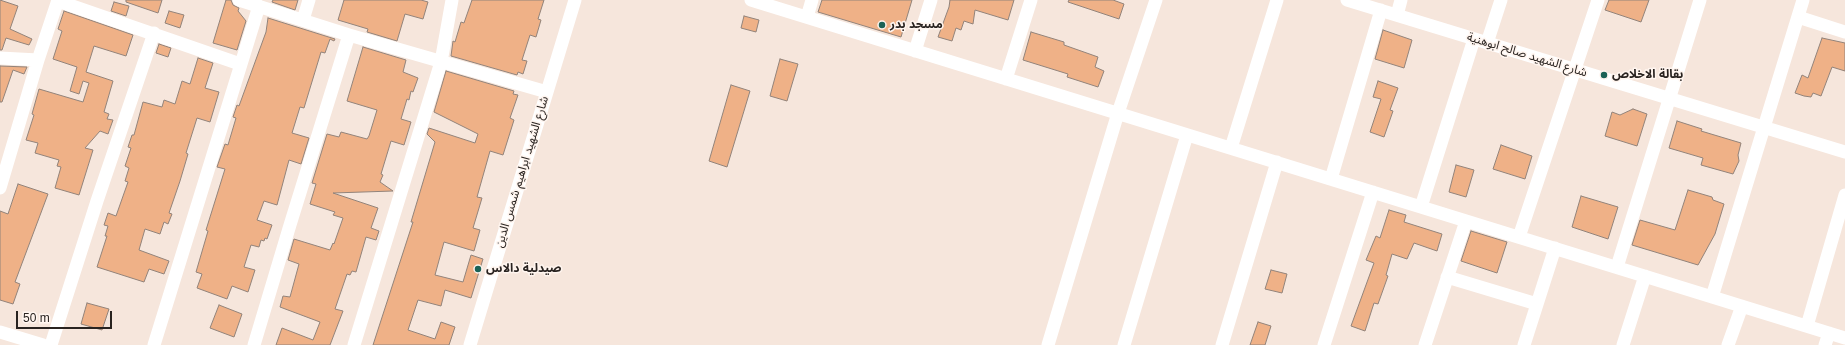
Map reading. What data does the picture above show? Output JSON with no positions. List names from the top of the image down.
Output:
{
  "streets": {
    "street": ["شارع الشهيد صالح ابوهنية", "شارع الشهيد ابراهيم شمس الدين"]
  },
  "places": ["مسجد بدر", "بقالة الاخلاص", "صيدلية دالاس"],
  "scale_bar": "50 m"
}
